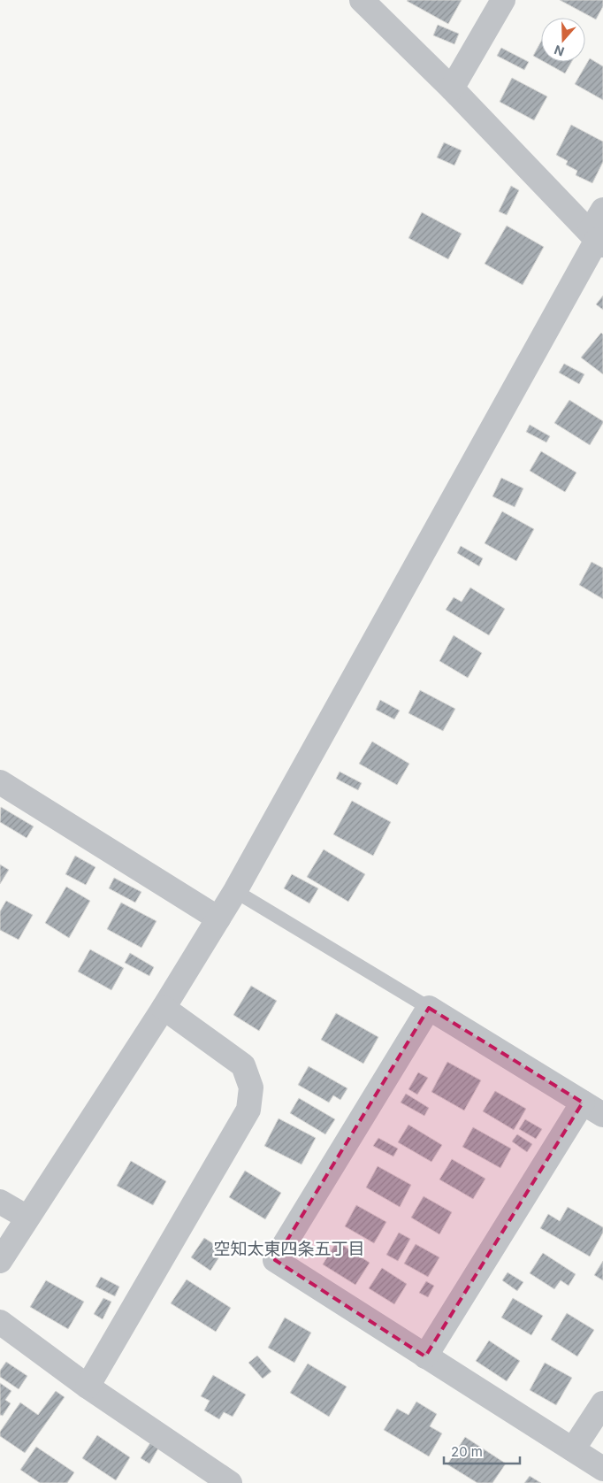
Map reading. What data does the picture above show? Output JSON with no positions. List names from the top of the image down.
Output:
{
  "districts": ["空知太東四条五丁目"],
  "scale_bar": "20 m",
  "north": "bottom"
}
